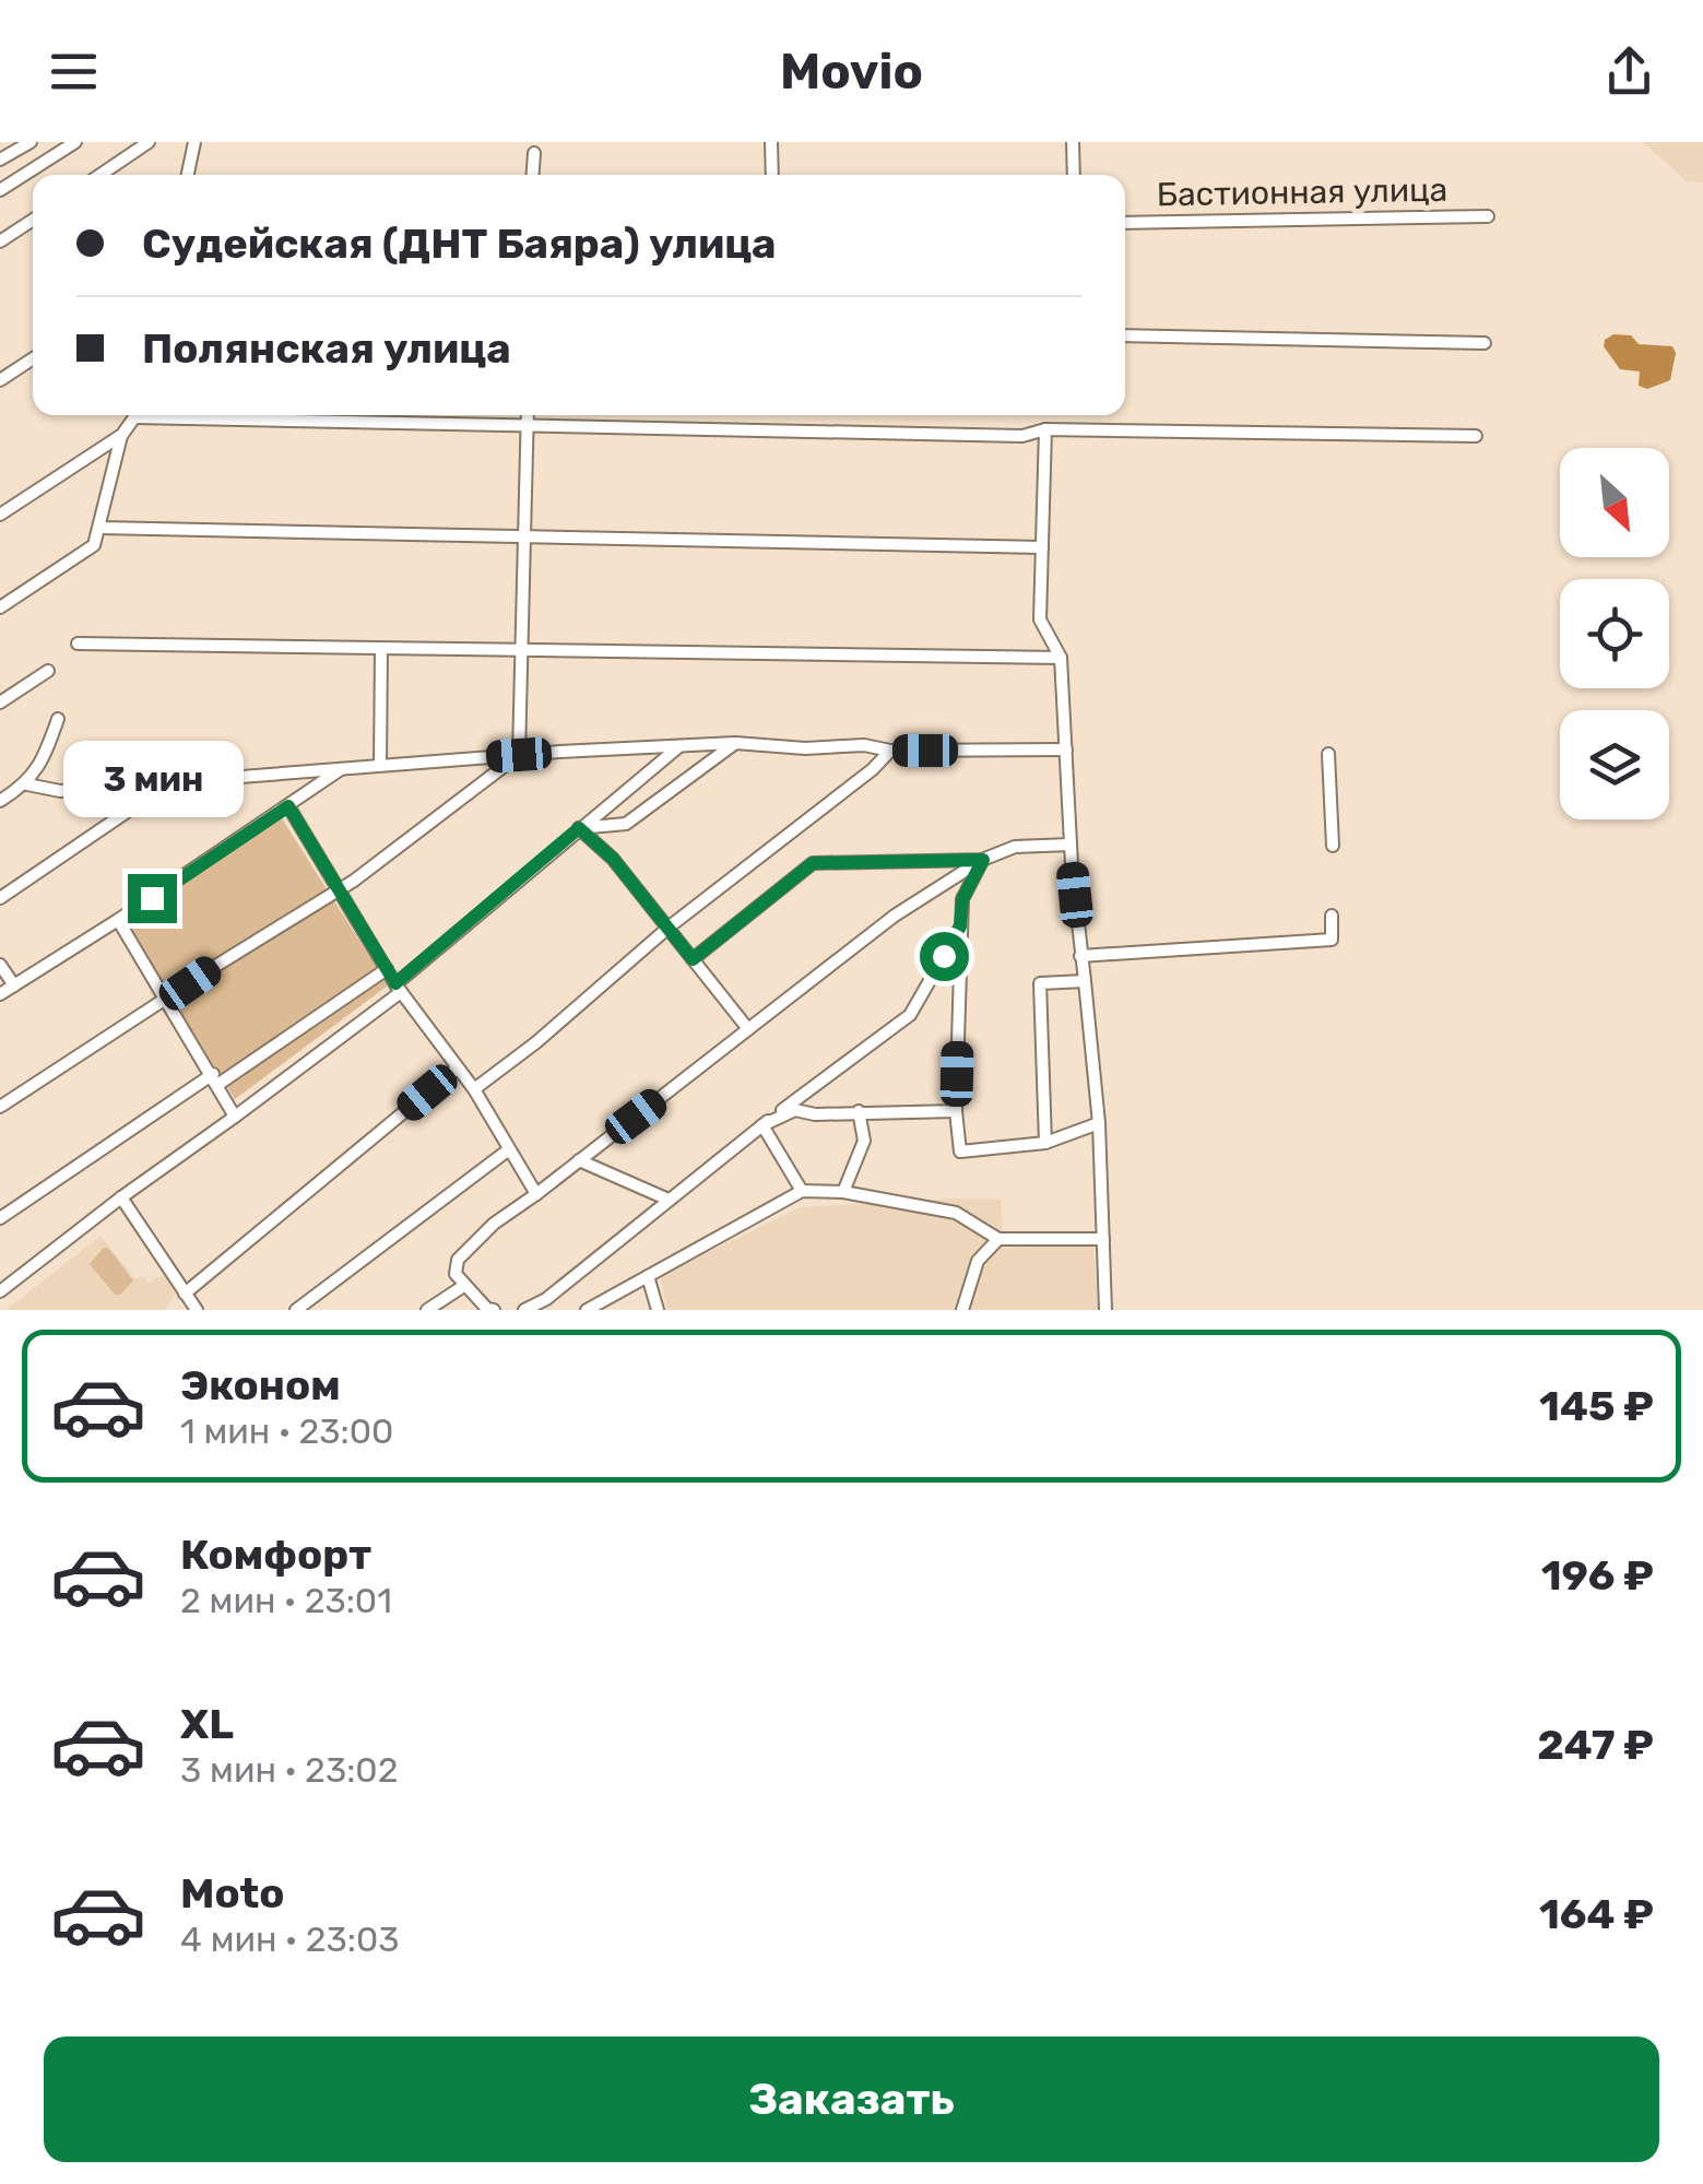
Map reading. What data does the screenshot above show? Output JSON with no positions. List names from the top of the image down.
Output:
{
  "streets": {
    "street": ["Бастионная улица"]
  },
  "north": "bottom right",
  "page": {
    "header": "Movio",
    "banner": ["Судейская (ДНТ Баяра) улица", "Полянская улица"],
    "bubble": "3 мин",
    "list": [
      {
        "name": "Эконом",
        "note": "1 мин · 23:00",
        "value": "145 ₽"
      },
      {
        "name": "Комфорт",
        "note": "2 мин · 23:01",
        "value": "196 ₽"
      },
      {
        "name": "XL",
        "note": "3 мин · 23:02",
        "value": "247 ₽"
      },
      {
        "name": "Moto",
        "note": "4 мин · 23:03",
        "value": "164 ₽"
      }
    ],
    "buttons": "Заказать"
  }
}
